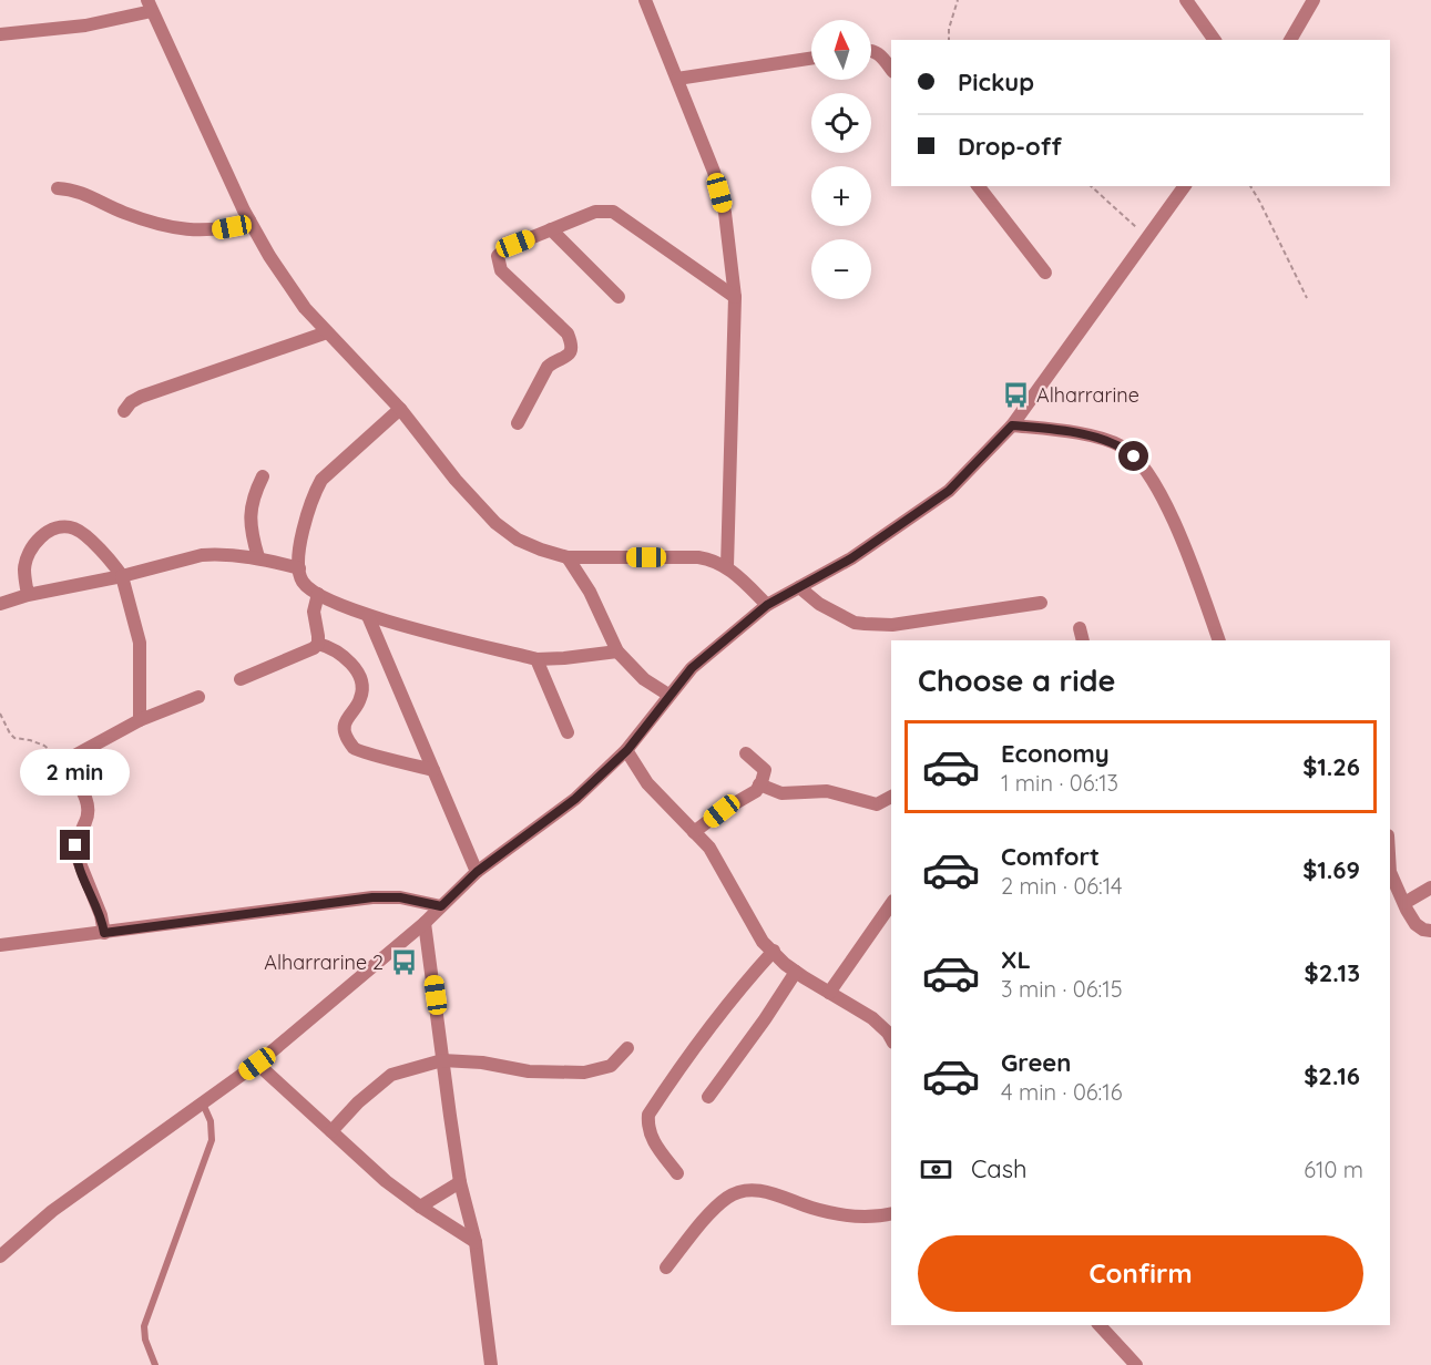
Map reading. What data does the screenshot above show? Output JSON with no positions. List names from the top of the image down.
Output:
{
  "places": {
    "bus stop": ["Alharrarine", "Alharrarine 2"]
  },
  "north": "top",
  "page": {
    "map_buttons": ["+", "−"],
    "banner": ["Pickup", "Drop-off"],
    "heading": "Choose a ride",
    "list": [
      {
        "name": "Economy",
        "note": "1 min · 06:13",
        "value": "$1.26"
      },
      {
        "name": "Comfort",
        "note": "2 min · 06:14",
        "value": "$1.69"
      },
      {
        "name": "XL",
        "note": "3 min · 06:15",
        "value": "$2.13"
      },
      {
        "name": "Green",
        "note": "4 min · 06:16",
        "value": "$2.16"
      }
    ],
    "bubble": "2 min",
    "pay": ["Cash", "610 m"],
    "buttons": "Confirm"
  }
}
